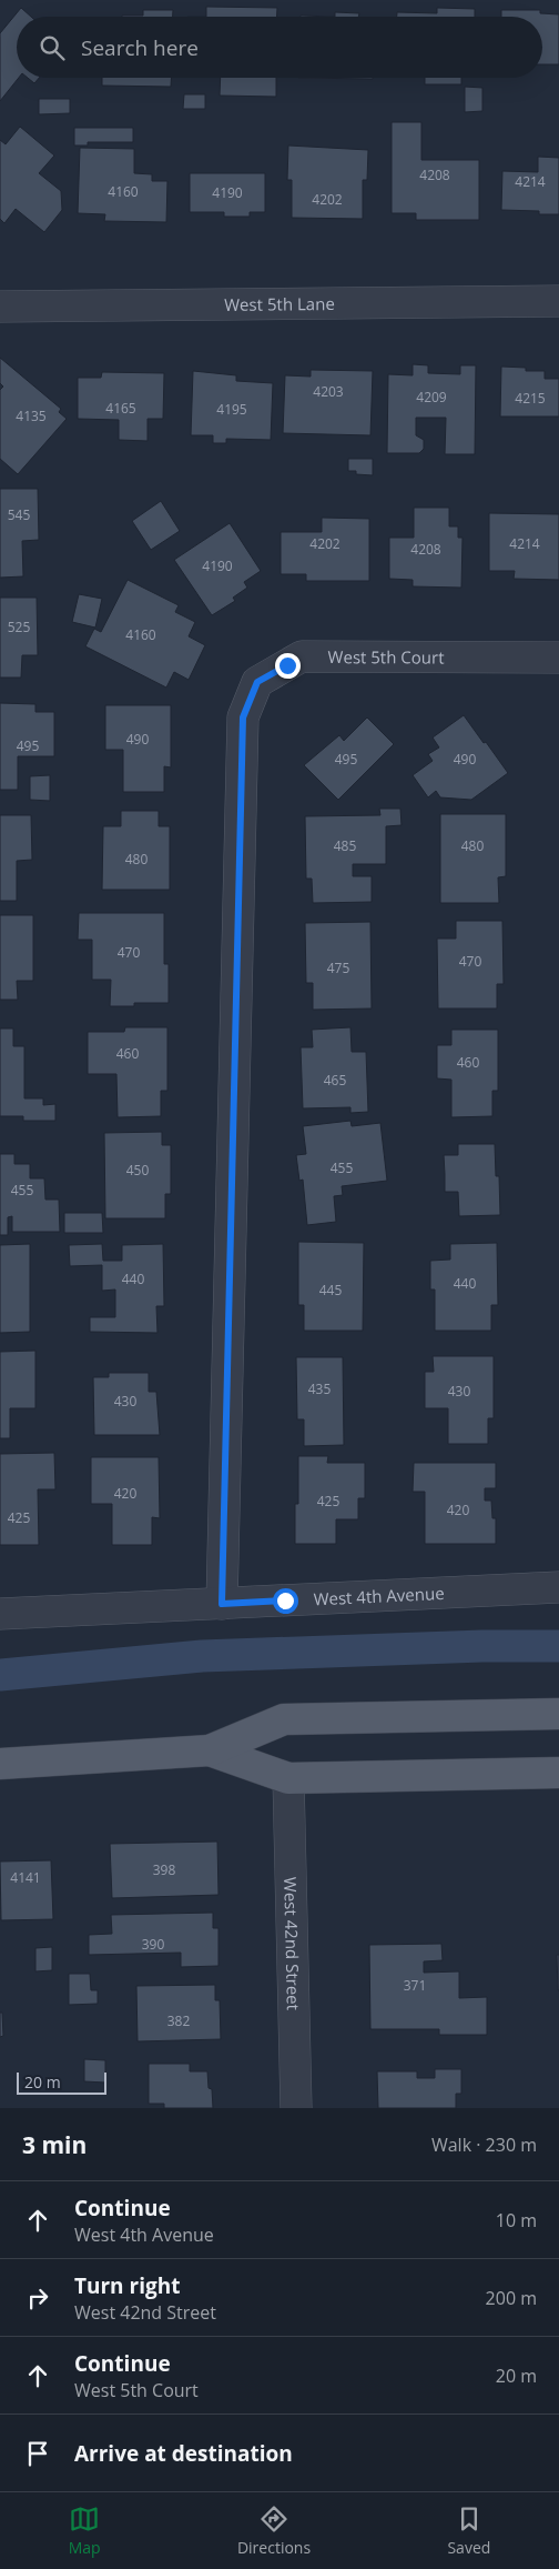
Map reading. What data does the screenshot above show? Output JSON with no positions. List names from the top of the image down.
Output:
{
  "streets": {
    "street": [
      "West 5th Lane",
      "West 5th Court",
      "West 4th Avenue",
      "West 42nd Street"
    ]
  },
  "crossings": [
    ["West 5th Court", "West 4th Avenue"]
  ],
  "house_numbers": [
    "4208",
    "4214",
    "4160",
    "4190",
    "4202",
    "4203",
    "4209",
    "4215",
    "4165",
    "4195",
    "4135",
    "545",
    "4202",
    "4214",
    "4208",
    "4190",
    "525",
    "4160",
    "490",
    "495",
    "495",
    "490",
    "485",
    "480",
    "480",
    "470",
    "470",
    "475",
    "460",
    "460",
    "465",
    "455",
    "450",
    "455",
    "440",
    "440",
    "445",
    "435",
    "430",
    "430",
    "420",
    "425",
    "420",
    "425",
    "398",
    "4141",
    "390",
    "371",
    "382"
  ],
  "scale_bar": "20 m",
  "page": {
    "search": "Search here",
    "scale": "20 m",
    "heading": ["3 min", "Walk · 230 m"],
    "list": [
      ["Continue", "West 4th Avenue", "10 m"],
      ["Turn right", "West 42nd Street", "200 m"],
      ["Continue", "West 5th Court", "20 m"],
      "Arrive at destination"
    ],
    "nav": ["Map", "Directions", "Saved"]
  }
}
